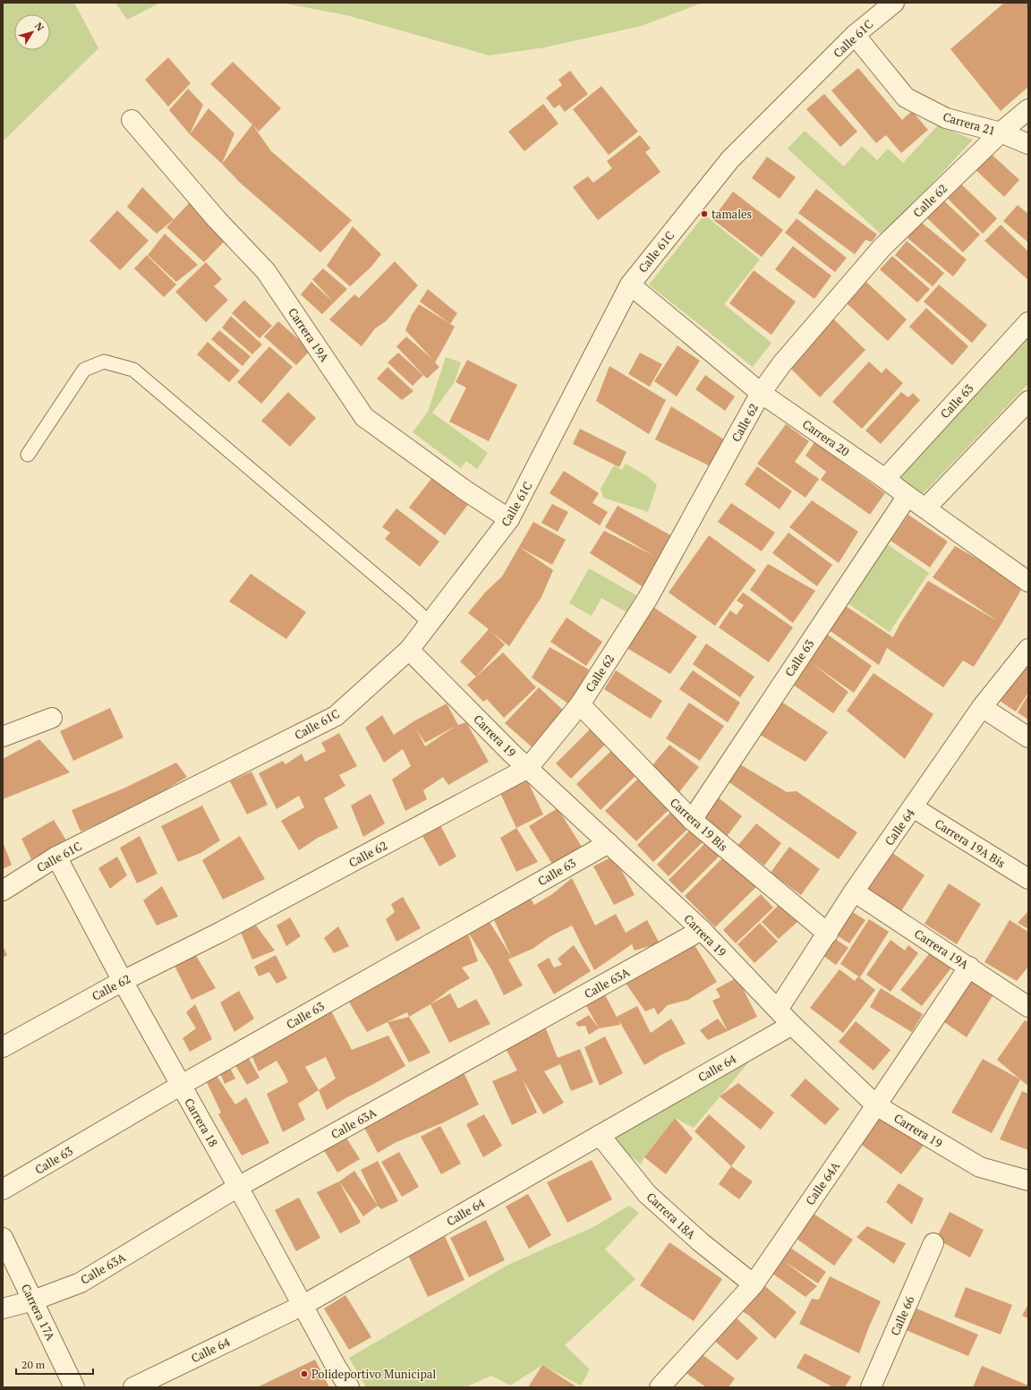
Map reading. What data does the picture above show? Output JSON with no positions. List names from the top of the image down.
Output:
{
  "streets": {
    "street": [
      "Calle 61C",
      "Carrera 21",
      "Calle 62",
      "Carrera 19A",
      "Calle 63",
      "Carrera 20",
      "Carrera 19",
      "Carrera 19 Bis",
      "Calle 64",
      "Carrera 19A Bis",
      "Calle 63A",
      "Carrera 18",
      "Calle 64A",
      "Carrera 18A",
      "Carrera 17A",
      "Calle 66"
    ]
  },
  "crossings": [
    ["Calle 61C", "Carrera 21"],
    ["Calle 61C", "Carrera 19A"],
    ["Calle 61C", "Carrera 20"],
    ["Calle 61C", "Carrera 19"],
    ["Calle 61C", "Carrera 18"],
    ["Carrera 21", "Calle 62"],
    ["Calle 62", "Carrera 20"],
    ["Calle 62", "Carrera 19"],
    ["Calle 62", "Carrera 19 Bis"],
    ["Calle 62", "Carrera 18"],
    ["Carrera 19A", "Calle 64"],
    ["Carrera 19A", "Calle 64A"],
    ["Calle 63", "Carrera 20"],
    ["Calle 63", "Carrera 19"],
    ["Calle 63", "Carrera 19 Bis"],
    ["Calle 63", "Carrera 18"],
    ["Carrera 19", "Calle 64"],
    ["Carrera 19", "Calle 63A"],
    ["Carrera 19", "Calle 64A"],
    ["Carrera 19 Bis", "Calle 64"],
    ["Calle 64", "Carrera 19A Bis"],
    ["Calle 64", "Carrera 18"],
    ["Calle 64", "Carrera 18A"],
    ["Calle 63A", "Carrera 18"],
    ["Calle 63A", "Carrera 17A"],
    ["Calle 64A", "Carrera 18A"]
  ],
  "places": ["tamales", "Polideportivo Municipal"],
  "scale_bar": "20 m",
  "north": "top right"
}
